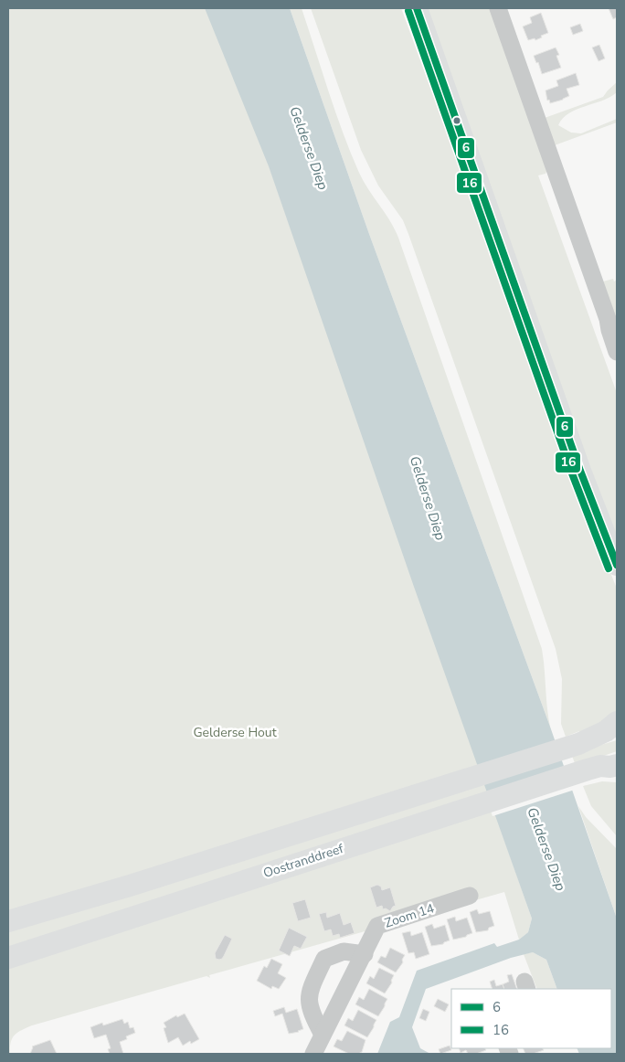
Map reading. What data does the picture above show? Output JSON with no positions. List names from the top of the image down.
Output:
{
  "streets": {
    "main road": ["Oostranddreef"],
    "street": ["Zoom 14"]
  },
  "water": ["Gelderse Diep"],
  "parks": ["Gelderse Hout"],
  "lines": ["transit line 6", "transit line 16"],
  "legend": ["6", "16"]
}
